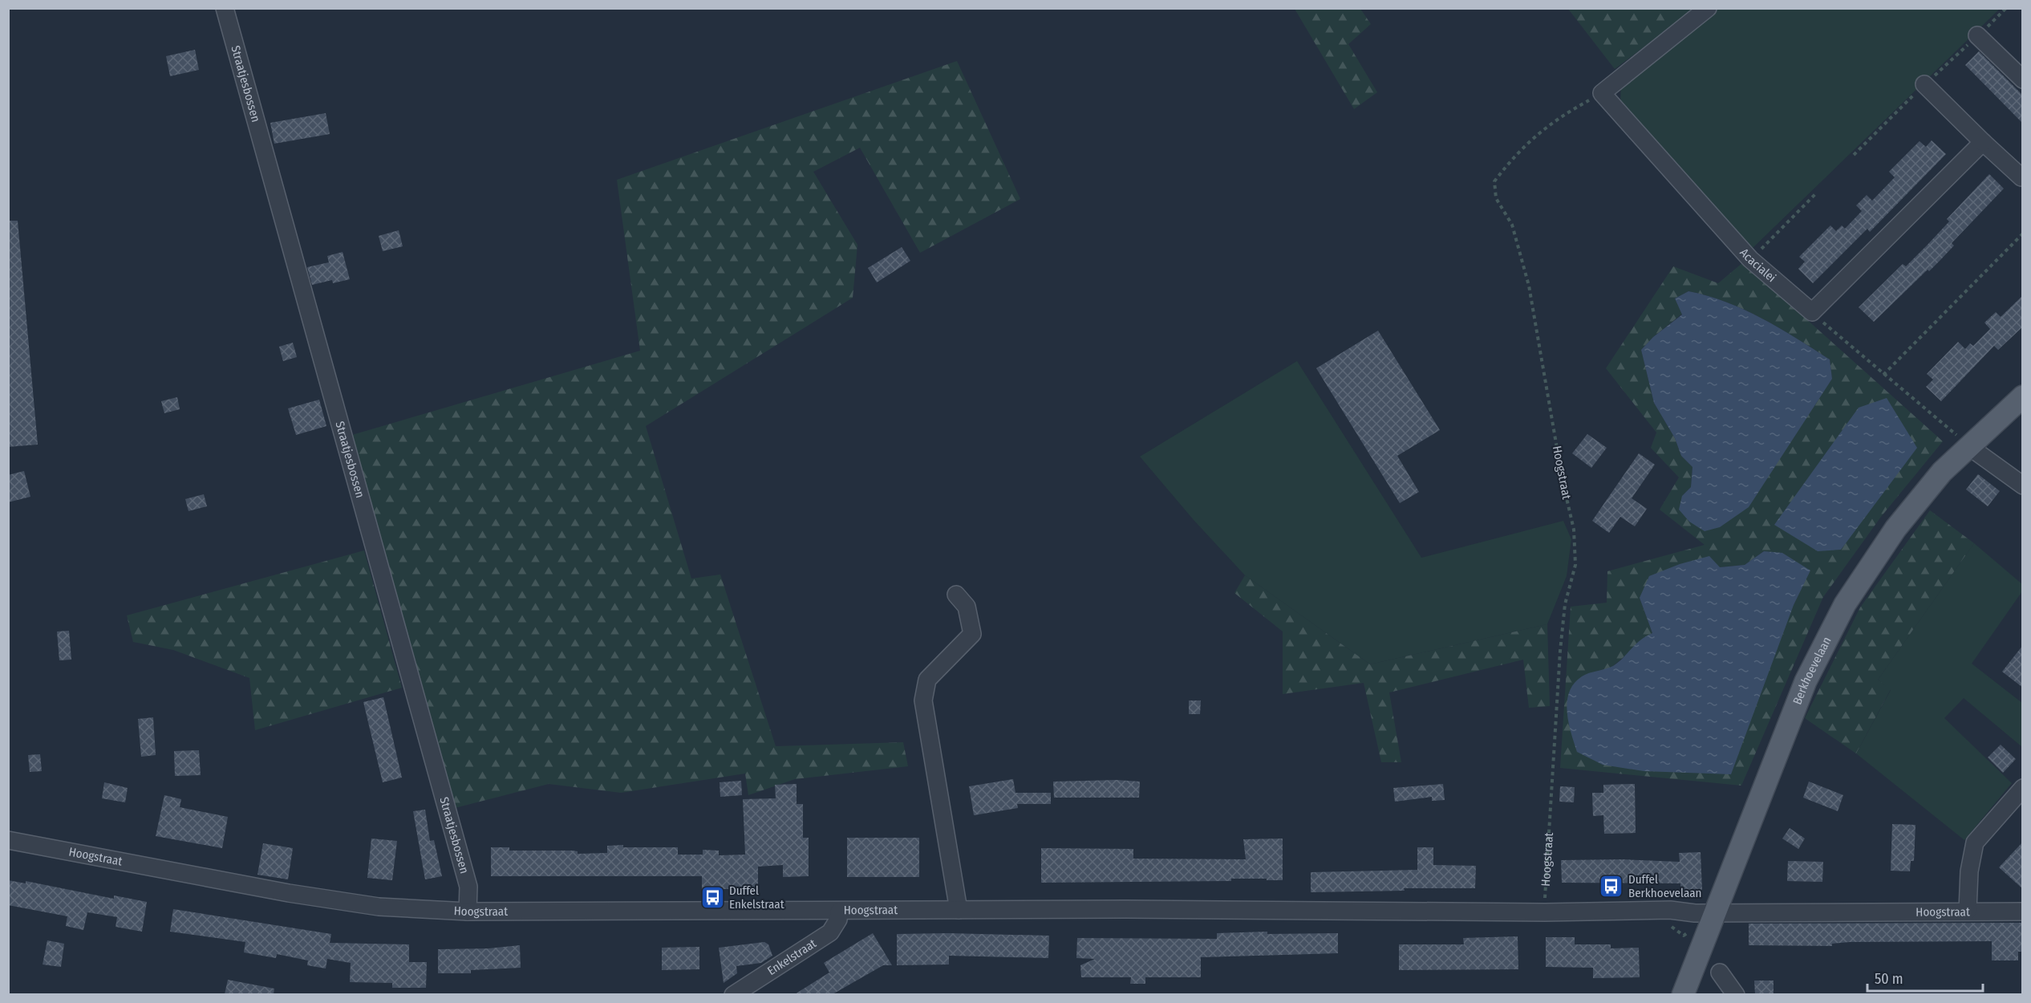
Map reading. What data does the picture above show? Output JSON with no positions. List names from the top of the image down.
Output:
{
  "streets": {
    "main road": ["Berkhoevelaan"],
    "street": [
      "Straatjesbossen",
      "Acacialei",
      "Hoogstraat",
      "Enkelstraat"
    ]
  },
  "crossings": [
    ["Straatjesbossen", "Hoogstraat"],
    ["Acacialei", "Hoogstraat"],
    ["Hoogstraat", "Berkhoevelaan"],
    ["Hoogstraat", "Enkelstraat"]
  ],
  "places": {
    "bus stop": ["Duffel Berkhoevelaan", "Duffel Enkelstraat"]
  },
  "scale_bar": "50 m"
}
